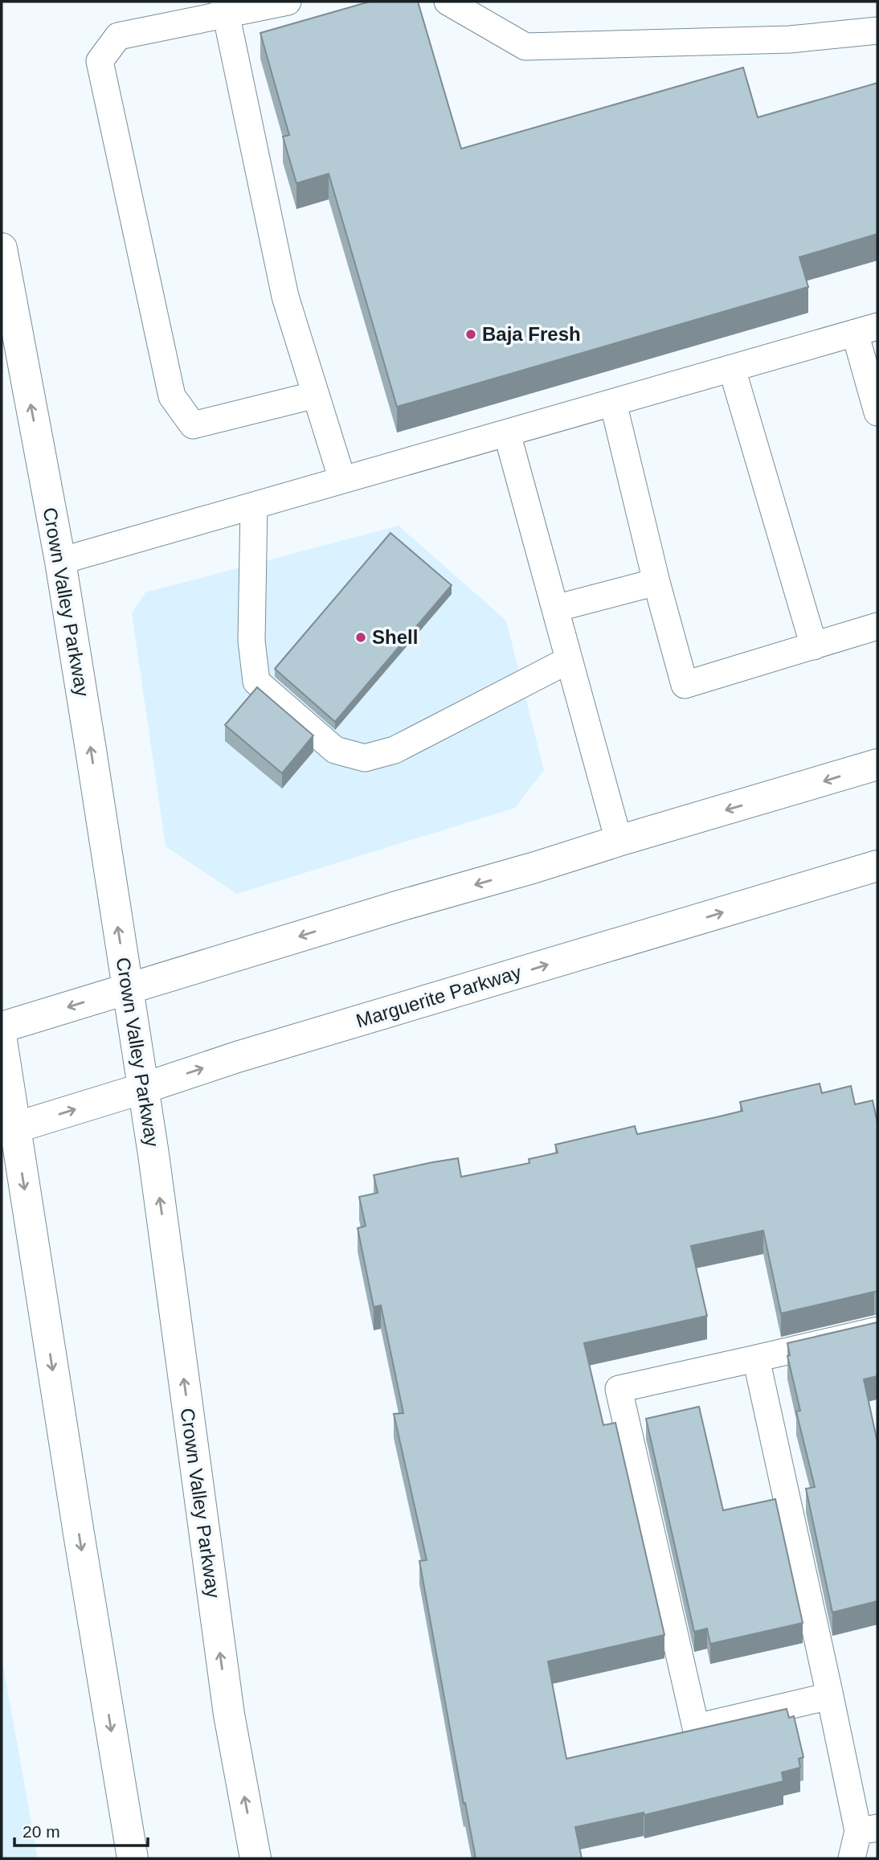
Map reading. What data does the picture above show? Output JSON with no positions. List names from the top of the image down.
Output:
{
  "streets": {
    "main road": ["Crown Valley Parkway", "Marguerite Parkway"]
  },
  "crossings": [
    ["Crown Valley Parkway", "Marguerite Parkway"]
  ],
  "places": ["Baja Fresh", "Shell"],
  "scale_bar": "20 m"
}
